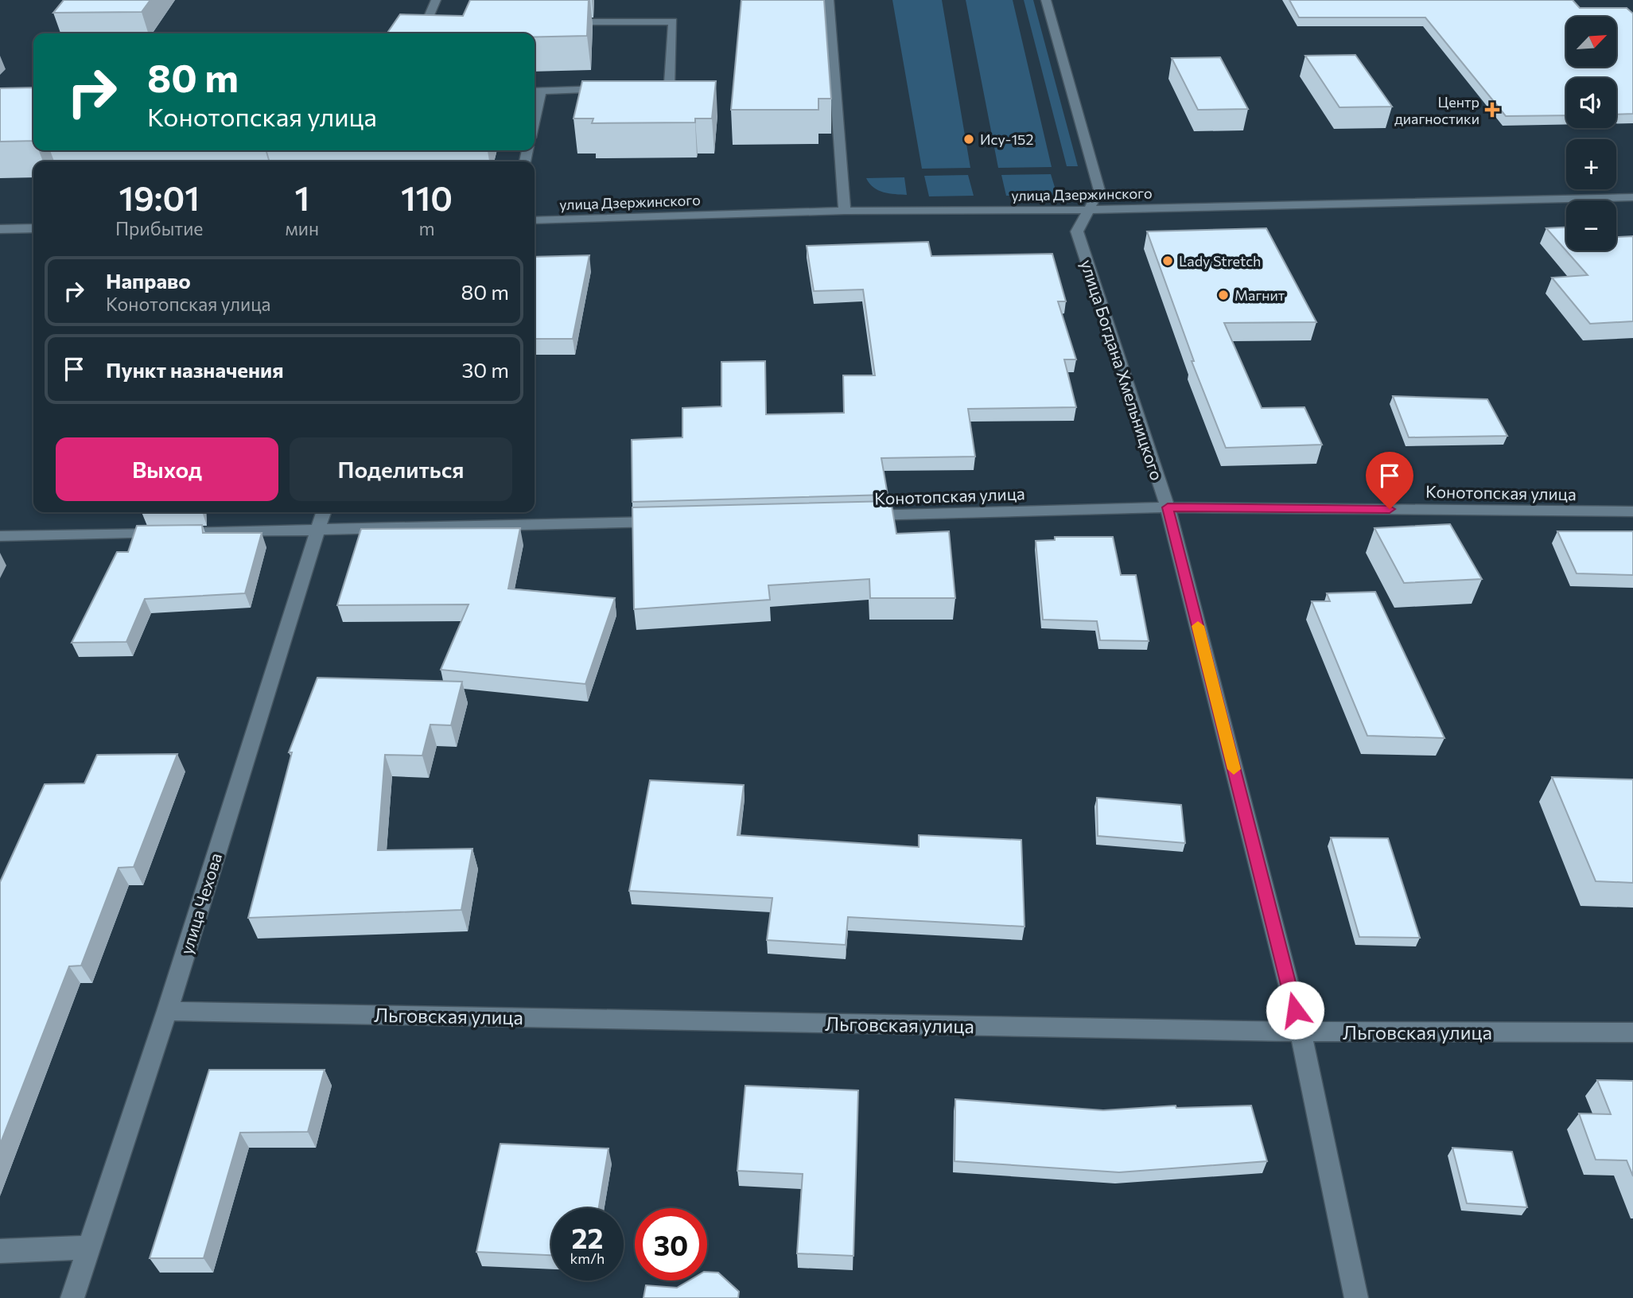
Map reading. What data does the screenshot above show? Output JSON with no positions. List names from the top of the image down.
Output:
{
  "streets": {
    "street": [
      "улица Дзержинского",
      "улица Богдана Хмельницкого",
      "Конотопская улица",
      "улица Чехова",
      "Льговская улица"
    ]
  },
  "crossings": [
    ["улица Дзержинского", "улица Богдана Хмельницкого"],
    ["улица Богдана Хмельницкого", "Конотопская улица"],
    ["улица Богдана Хмельницкого", "Льговская улица"],
    ["улица Чехова", "Льговская улица"]
  ],
  "places": {
    "health": ["Центр диагностики"],
    "other": ["Ису-152", "Lady Stretch", "Магнит"]
  },
  "north": "top right",
  "page": {
    "map_buttons": ["+", "−"],
    "turn": ["80 m", "Конотопская улица"],
    "eta": [
      "19:01",
      "Прибытие",
      "1",
      "мин",
      "110",
      "m"
    ],
    "list": [
      {
        "name": "Направо",
        "note": "Конотопская улица",
        "value": "80 m"
      },
      {
        "name": "Пункт назначения",
        "value": "30 m"
      }
    ],
    "buttons": ["Выход", "Поделиться"],
    "speed": "22 km/h",
    "limit": "30"
  }
}
